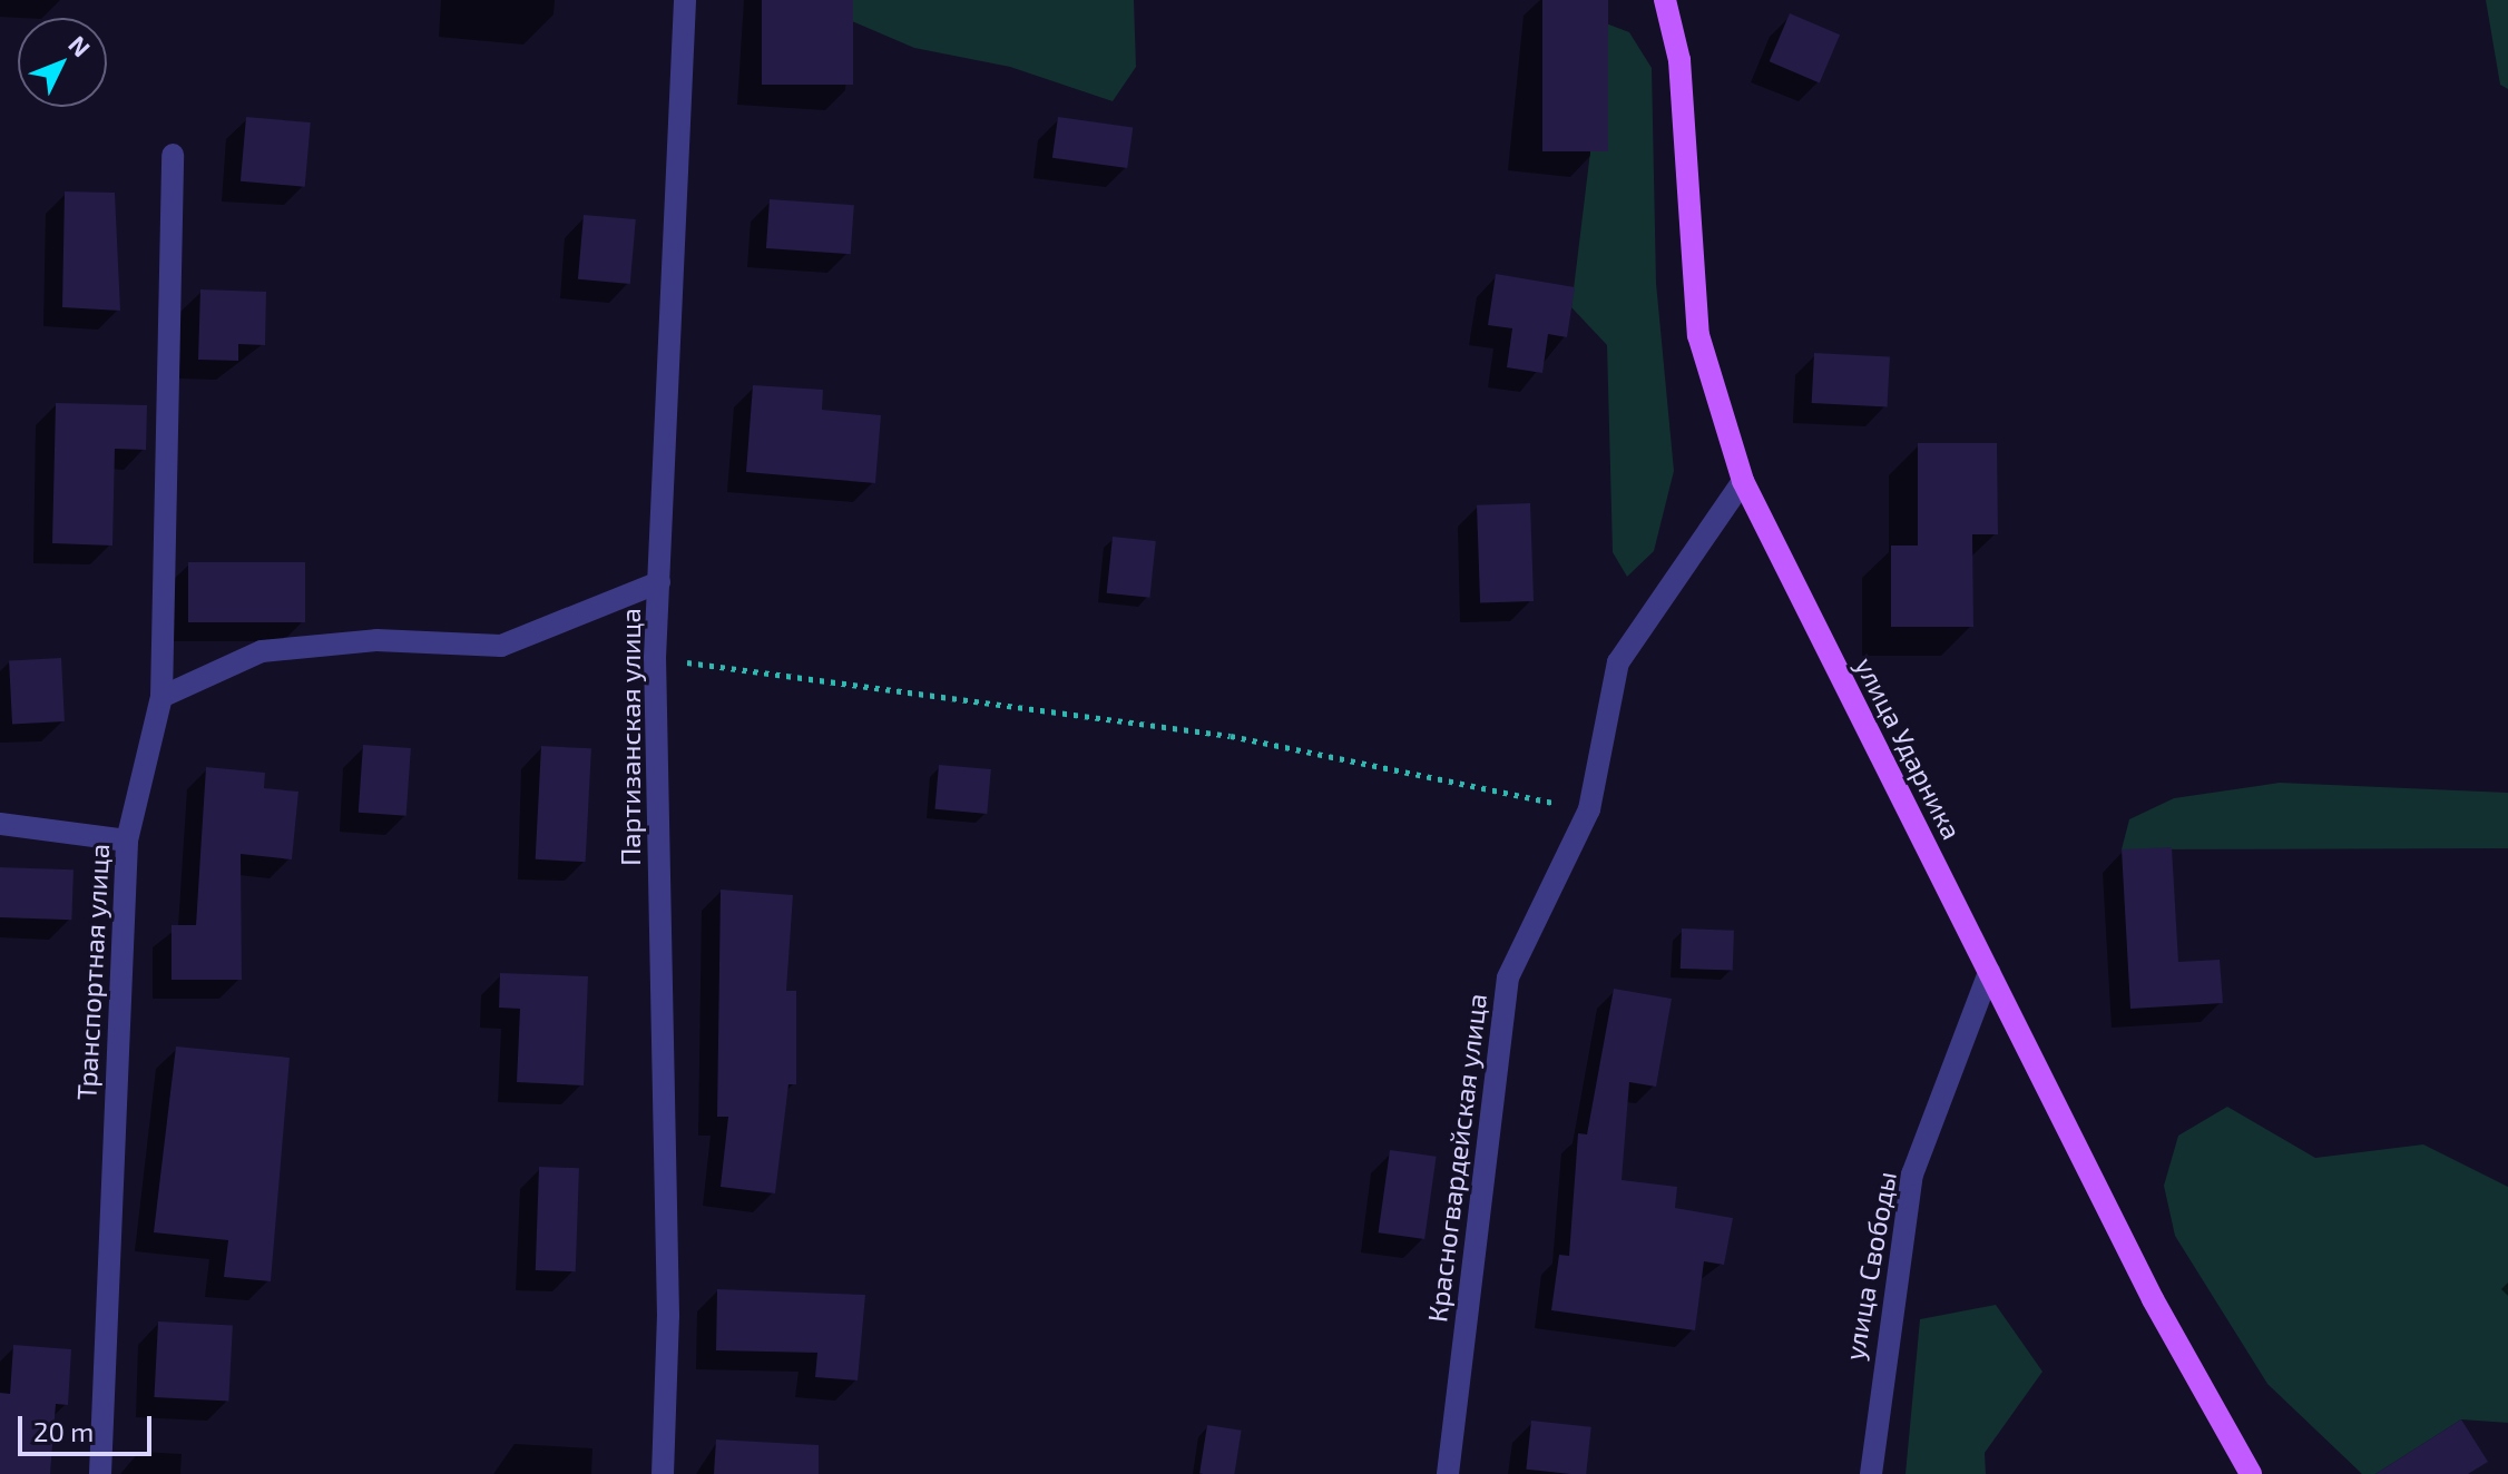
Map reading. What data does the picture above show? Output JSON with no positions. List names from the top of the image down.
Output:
{
  "streets": {
    "main road": ["улица Ударника"],
    "street": [
      "Партизанская улица",
      "Транспортная улица",
      "Красногвардейская улица",
      "улица Свободы"
    ]
  },
  "crossings": [
    ["улица Ударника", "Красногвардейская улица"],
    ["улица Ударника", "улица Свободы"]
  ],
  "scale_bar": "20 m",
  "north": "top right"
}
